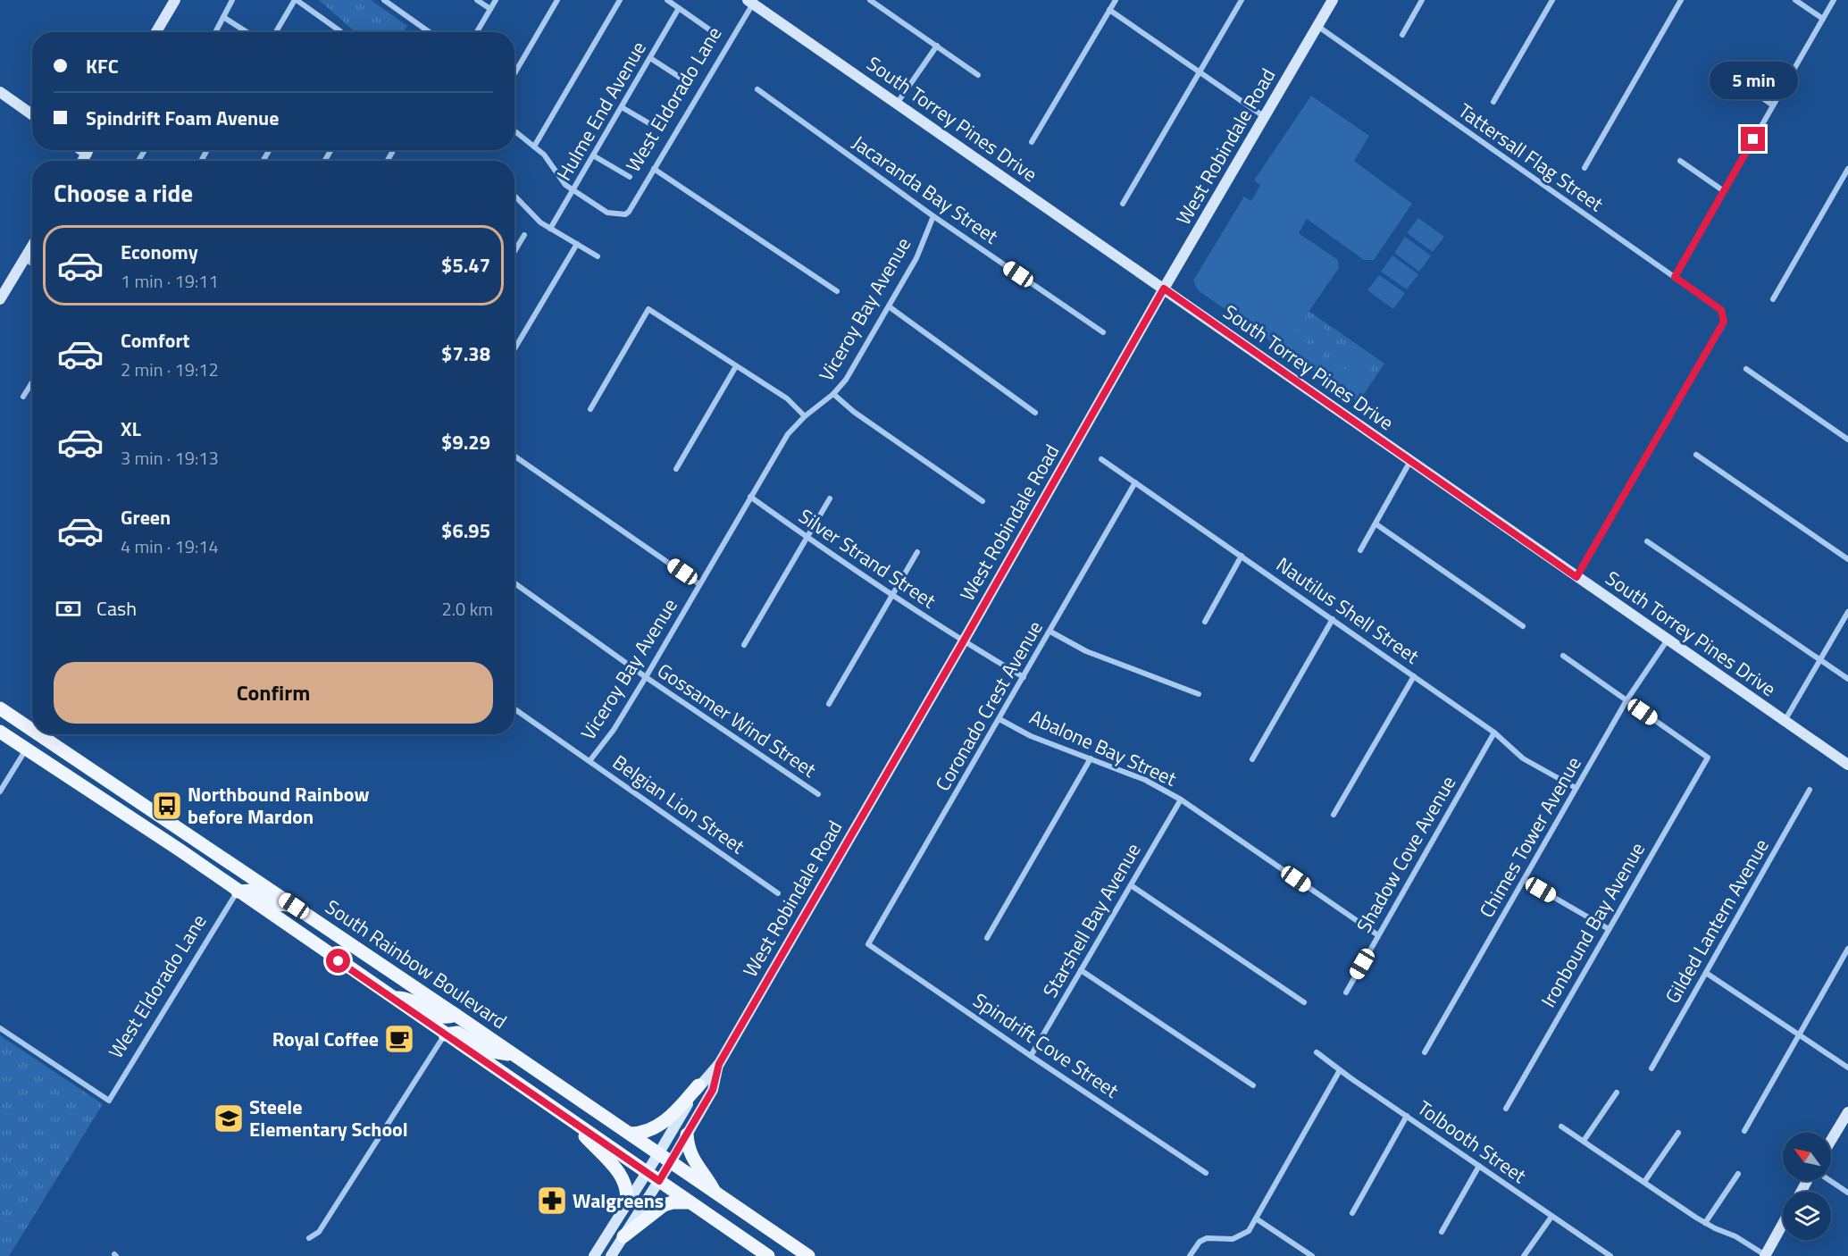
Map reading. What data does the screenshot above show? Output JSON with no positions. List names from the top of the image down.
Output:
{
  "streets": {
    "main road": ["South Torrey Pines Drive", "West Robindale Road", "South Rainbow Boulevard"],
    "street": [
      "West Eldorado Lane",
      "Hulme End Avenue",
      "Tattersall Flag Street",
      "Jacaranda Bay Street",
      "Viceroy Bay Avenue",
      "Silver Strand Street",
      "Nautilus Shell Street",
      "Coronado Crest Avenue",
      "Gossamer Wind Street",
      "Abalone Bay Street",
      "Belgian Lion Street",
      "Chimes Tower Avenue",
      "Shadow Cove Avenue",
      "Starshell Bay Avenue",
      "Gilded Lantern Avenue",
      "Ironbound Bay Avenue",
      "Spindrift Cove Street",
      "Tolbooth Street"
    ]
  },
  "crossings": [
    ["West Eldorado Lane", "Hulme End Avenue"],
    ["West Eldorado Lane", "South Torrey Pines Drive"],
    ["West Eldorado Lane", "South Rainbow Boulevard"],
    ["South Torrey Pines Drive", "West Robindale Road"],
    ["South Torrey Pines Drive", "Tattersall Flag Street"],
    ["South Torrey Pines Drive", "Chimes Tower Avenue"],
    ["West Robindale Road", "Tattersall Flag Street"],
    ["West Robindale Road", "Silver Strand Street"],
    ["West Robindale Road", "South Rainbow Boulevard"],
    ["Jacaranda Bay Street", "Viceroy Bay Avenue"],
    ["Viceroy Bay Avenue", "Silver Strand Street"],
    ["Viceroy Bay Avenue", "Gossamer Wind Street"],
    ["Viceroy Bay Avenue", "Belgian Lion Street"],
    ["Silver Strand Street", "Coronado Crest Avenue"],
    ["Nautilus Shell Street", "Coronado Crest Avenue"],
    ["Nautilus Shell Street", "Chimes Tower Avenue"],
    ["Nautilus Shell Street", "Shadow Cove Avenue"],
    ["Coronado Crest Avenue", "Abalone Bay Street"],
    ["Coronado Crest Avenue", "Spindrift Cove Street"],
    ["Abalone Bay Street", "Shadow Cove Avenue"],
    ["Abalone Bay Street", "Starshell Bay Avenue"],
    ["Chimes Tower Avenue", "Ironbound Bay Avenue"],
    ["Starshell Bay Avenue", "Spindrift Cove Street"]
  ],
  "places": {
    "bus stop": ["Northbound Rainbow before Mardon"],
    "cafe": ["Royal Coffee"],
    "school or university": ["Steele Elementary School"],
    "pharmacy": ["Walgreens"]
  },
  "north": "top left",
  "page": {
    "banner": ["KFC", "Spindrift Foam Avenue"],
    "bubble": "5 min",
    "heading": "Choose a ride",
    "list": [
      {
        "name": "Economy",
        "note": "1 min · 19:11",
        "value": "$5.47"
      },
      {
        "name": "Comfort",
        "note": "2 min · 19:12",
        "value": "$7.38"
      },
      {
        "name": "XL",
        "note": "3 min · 19:13",
        "value": "$9.29"
      },
      {
        "name": "Green",
        "note": "4 min · 19:14",
        "value": "$6.95"
      }
    ],
    "pay": ["Cash", "2.0 km"],
    "buttons": "Confirm"
  }
}
